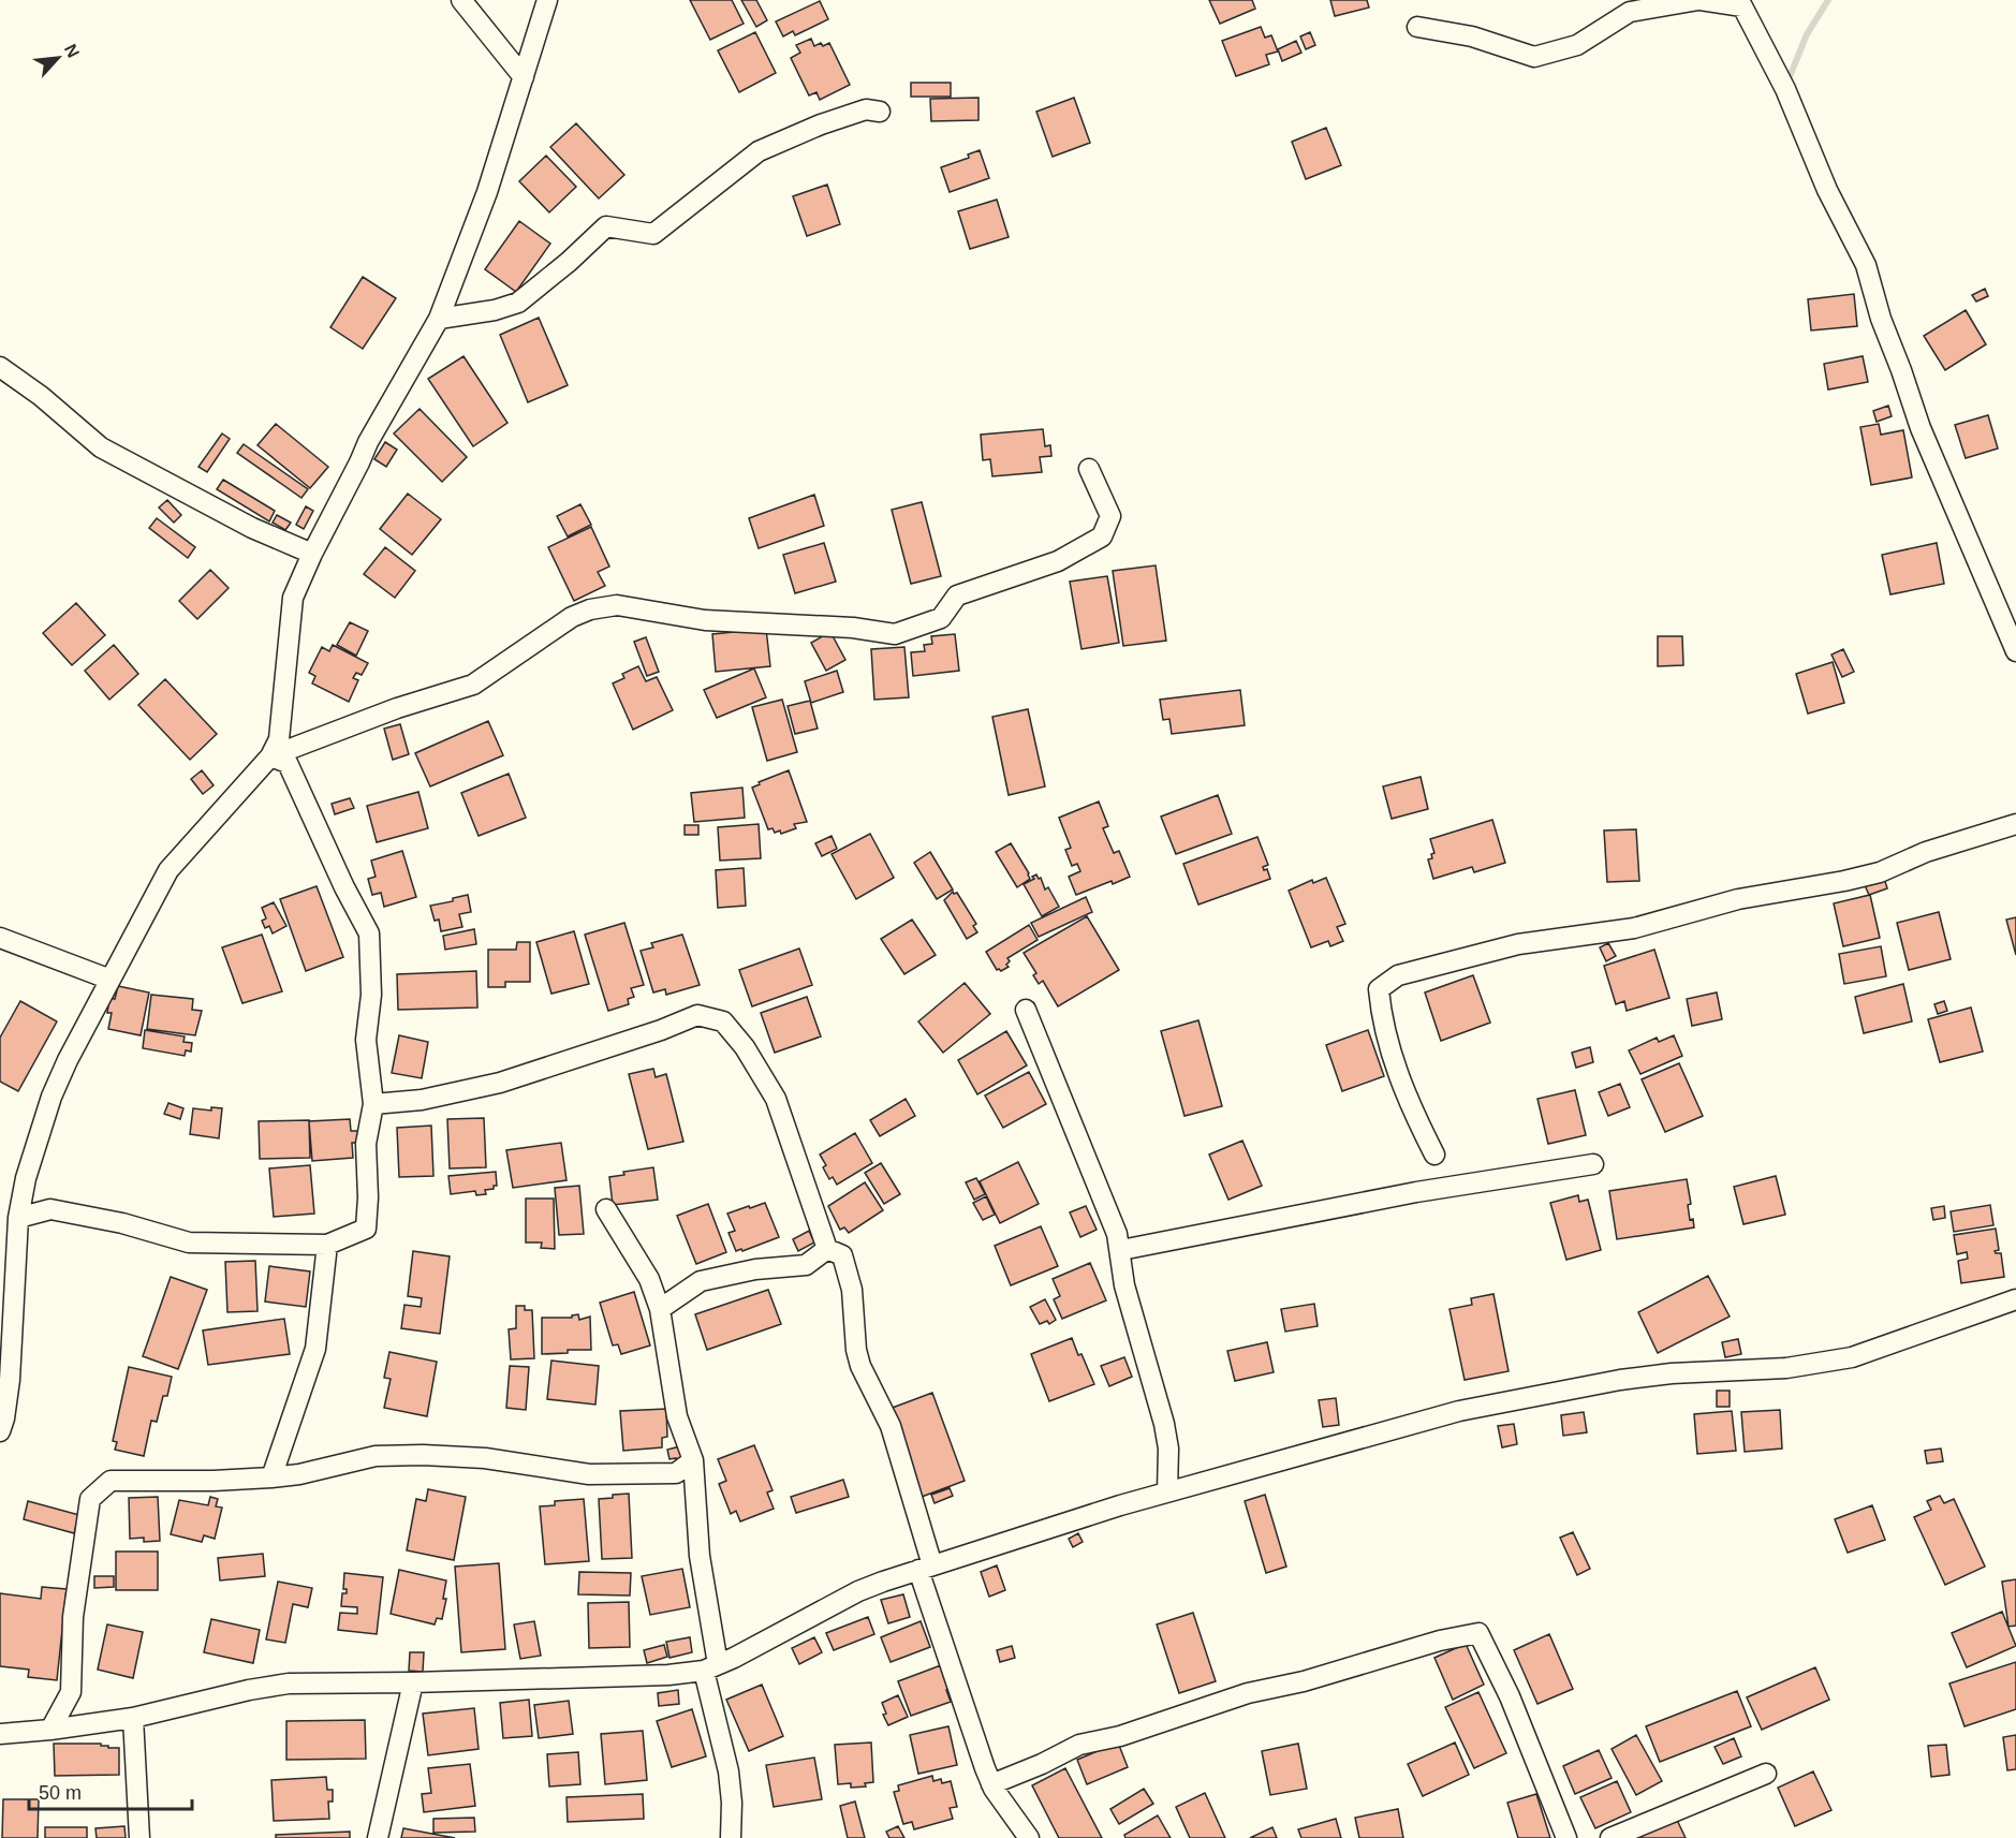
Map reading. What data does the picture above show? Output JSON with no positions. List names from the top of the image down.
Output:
{
  "scale_bar": "50 m",
  "north": "top right"
}
